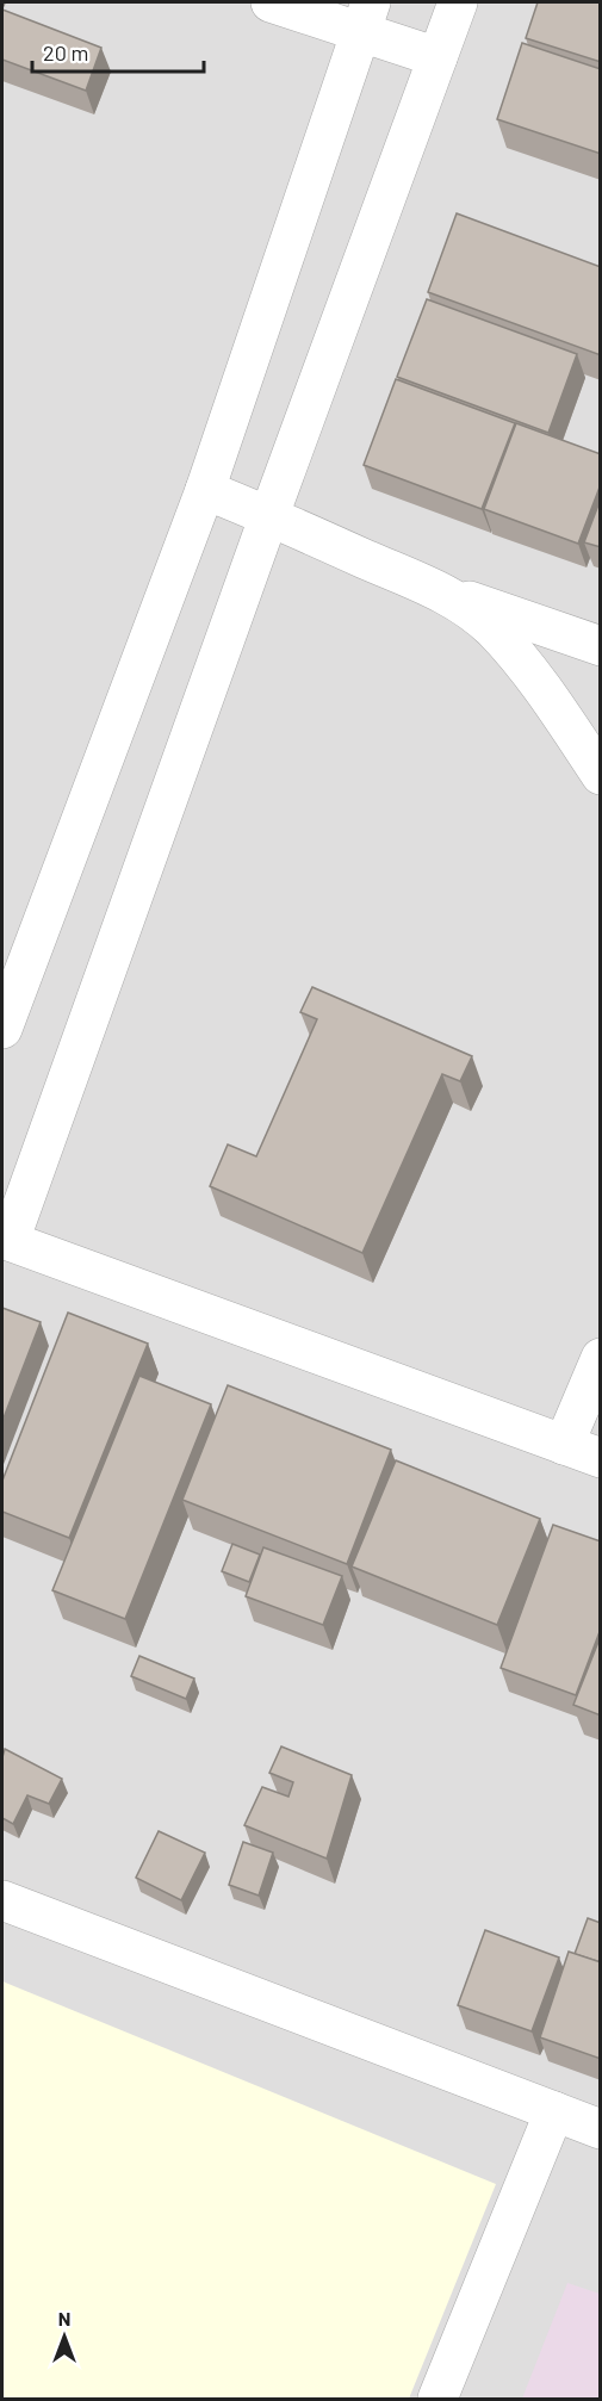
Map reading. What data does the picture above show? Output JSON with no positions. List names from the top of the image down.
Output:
{
  "scale_bar": "20 m",
  "north": "top"
}
